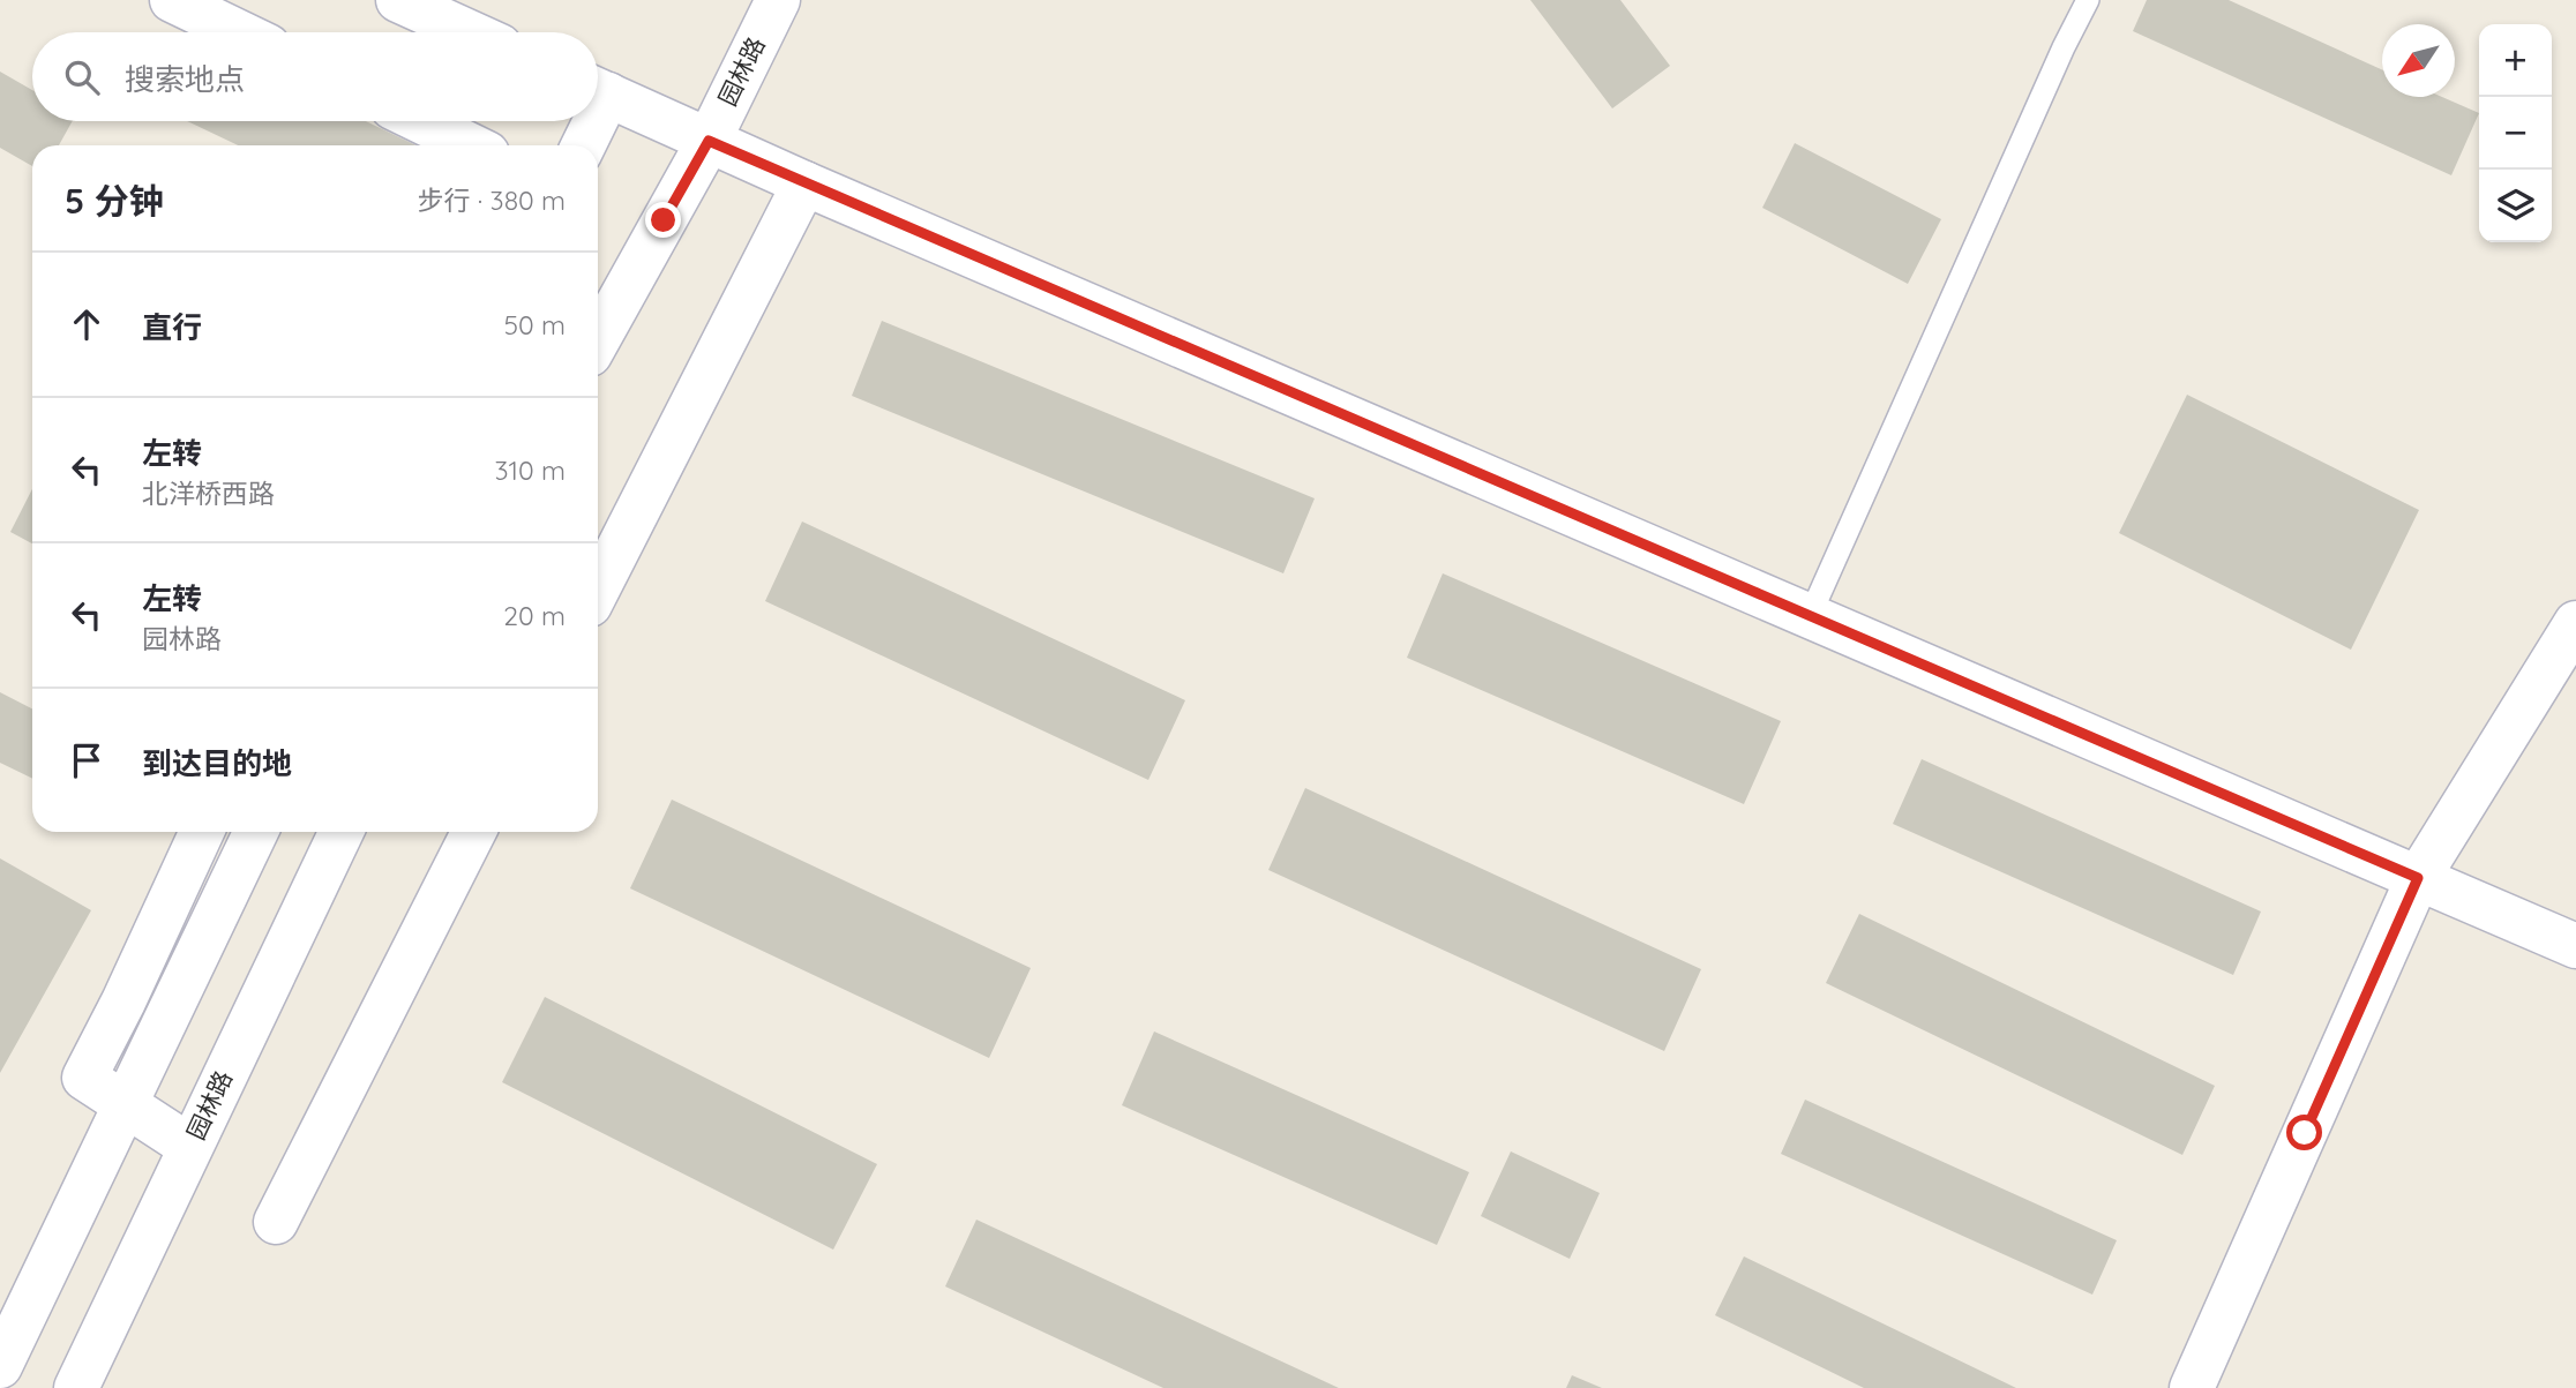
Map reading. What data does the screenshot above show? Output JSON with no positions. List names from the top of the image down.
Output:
{
  "streets": {
    "main road": ["园林路"]
  },
  "north": "bottom left",
  "page": {
    "map_buttons": ["+", "−"],
    "search": "搜索地点",
    "heading": ["5 分钟", "步行 · 380 m"],
    "list": [
      ["直行", "50 m"],
      ["左转", "北洋桥西路", "310 m"],
      ["左转", "园林路", "20 m"],
      "到达目的地"
    ]
  }
}
